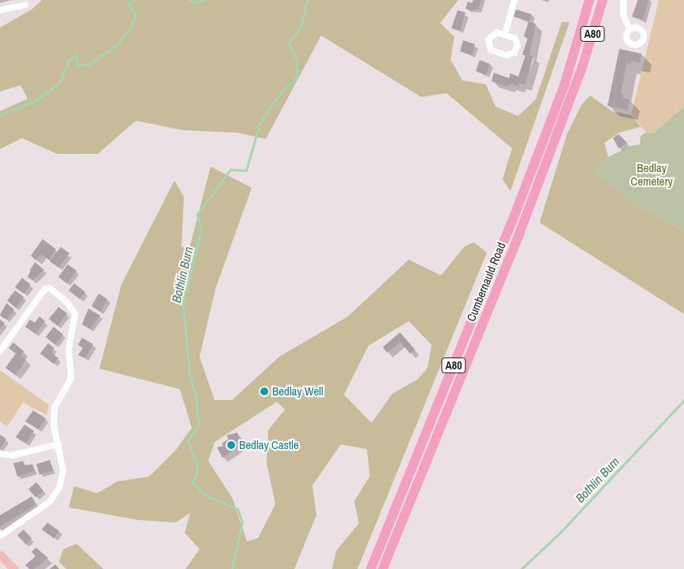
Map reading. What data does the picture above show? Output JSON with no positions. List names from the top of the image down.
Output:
{
  "streets": {
    "main road": ["A80", "Cumbernauld Road"]
  },
  "water": ["Bothlin Burn"],
  "parks": ["Bedlay Cemetery"],
  "places": ["Bedlay Well", "Bedlay Castle"]
}
